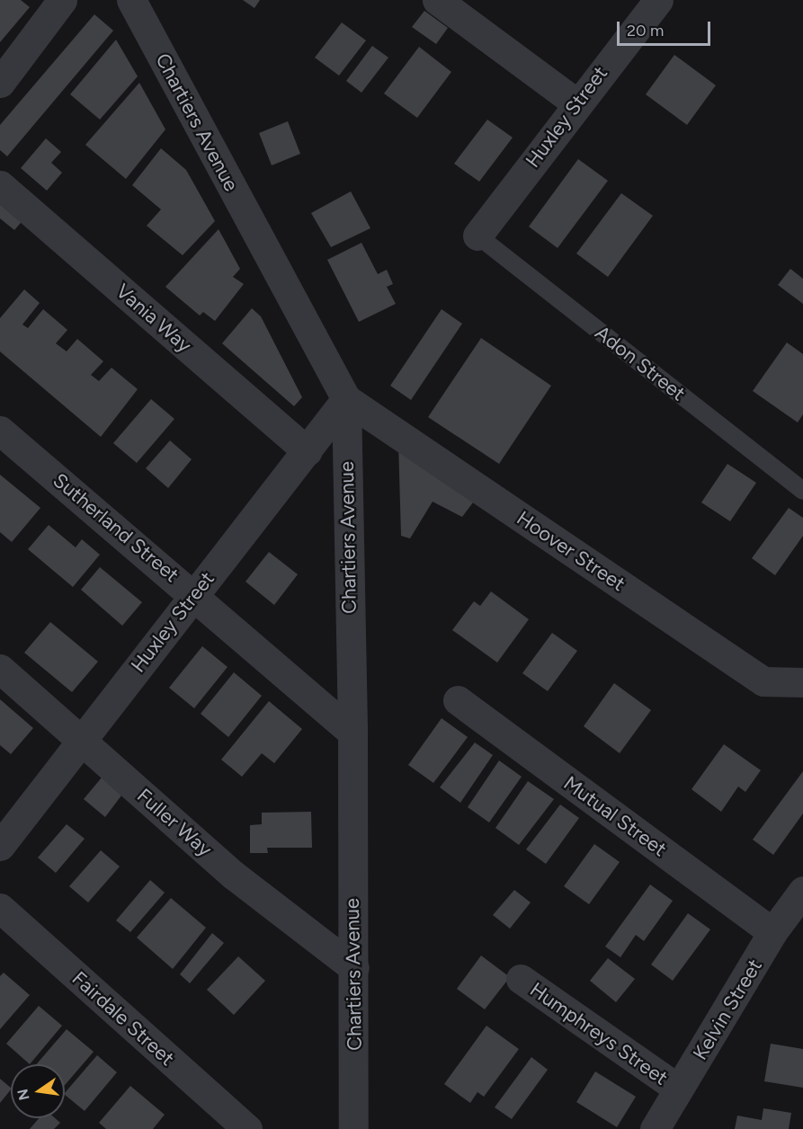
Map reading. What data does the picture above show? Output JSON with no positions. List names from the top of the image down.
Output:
{
  "streets": {
    "street": [
      "Huxley Street",
      "Chartiers Avenue",
      "Vania Way",
      "Sutherland Street",
      "Hoover Street",
      "Mutual Street",
      "Fuller Way",
      "Kelvin Street",
      "Fairdale Street",
      "Humphreys Street"
    ],
    "lane": ["Adon Street"]
  },
  "crossings": [
    ["Huxley Street", "Chartiers Avenue"],
    ["Huxley Street", "Vania Way"],
    ["Huxley Street", "Adon Street"],
    ["Huxley Street", "Sutherland Street"],
    ["Huxley Street", "Hoover Street"],
    ["Huxley Street", "Fuller Way"],
    ["Chartiers Avenue", "Sutherland Street"],
    ["Chartiers Avenue", "Hoover Street"],
    ["Chartiers Avenue", "Fuller Way"],
    ["Mutual Street", "Kelvin Street"],
    ["Kelvin Street", "Humphreys Street"]
  ],
  "scale_bar": "20 m",
  "north": "left"
}
